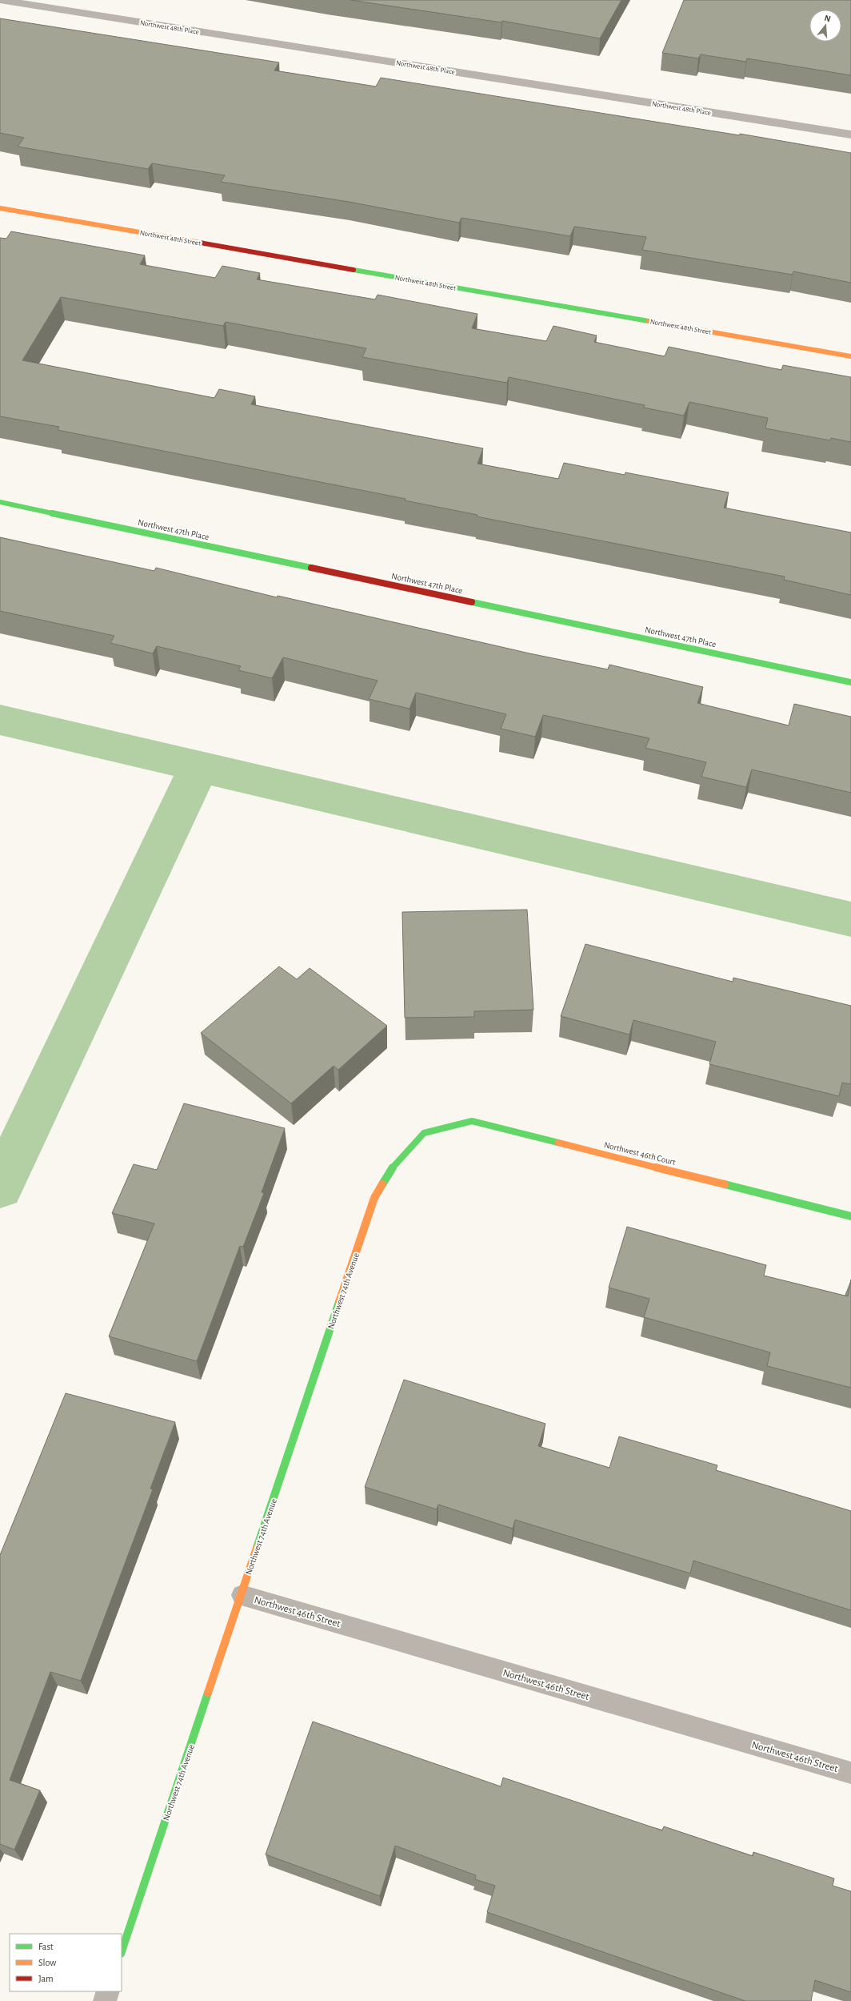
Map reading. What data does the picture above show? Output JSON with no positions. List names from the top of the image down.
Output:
{
  "streets": {
    "street": [
      "Northwest 48th Place",
      "Northwest 48th Street",
      "Northwest 47th Place",
      "Northwest 46th Court",
      "Northwest 74th Avenue",
      "Northwest 46th Street"
    ]
  },
  "crossings": [
    ["Northwest 46th Court", "Northwest 74th Avenue"],
    ["Northwest 74th Avenue", "Northwest 46th Street"]
  ],
  "legend": ["Fast", "Slow", "Jam"],
  "north": "top"
}
